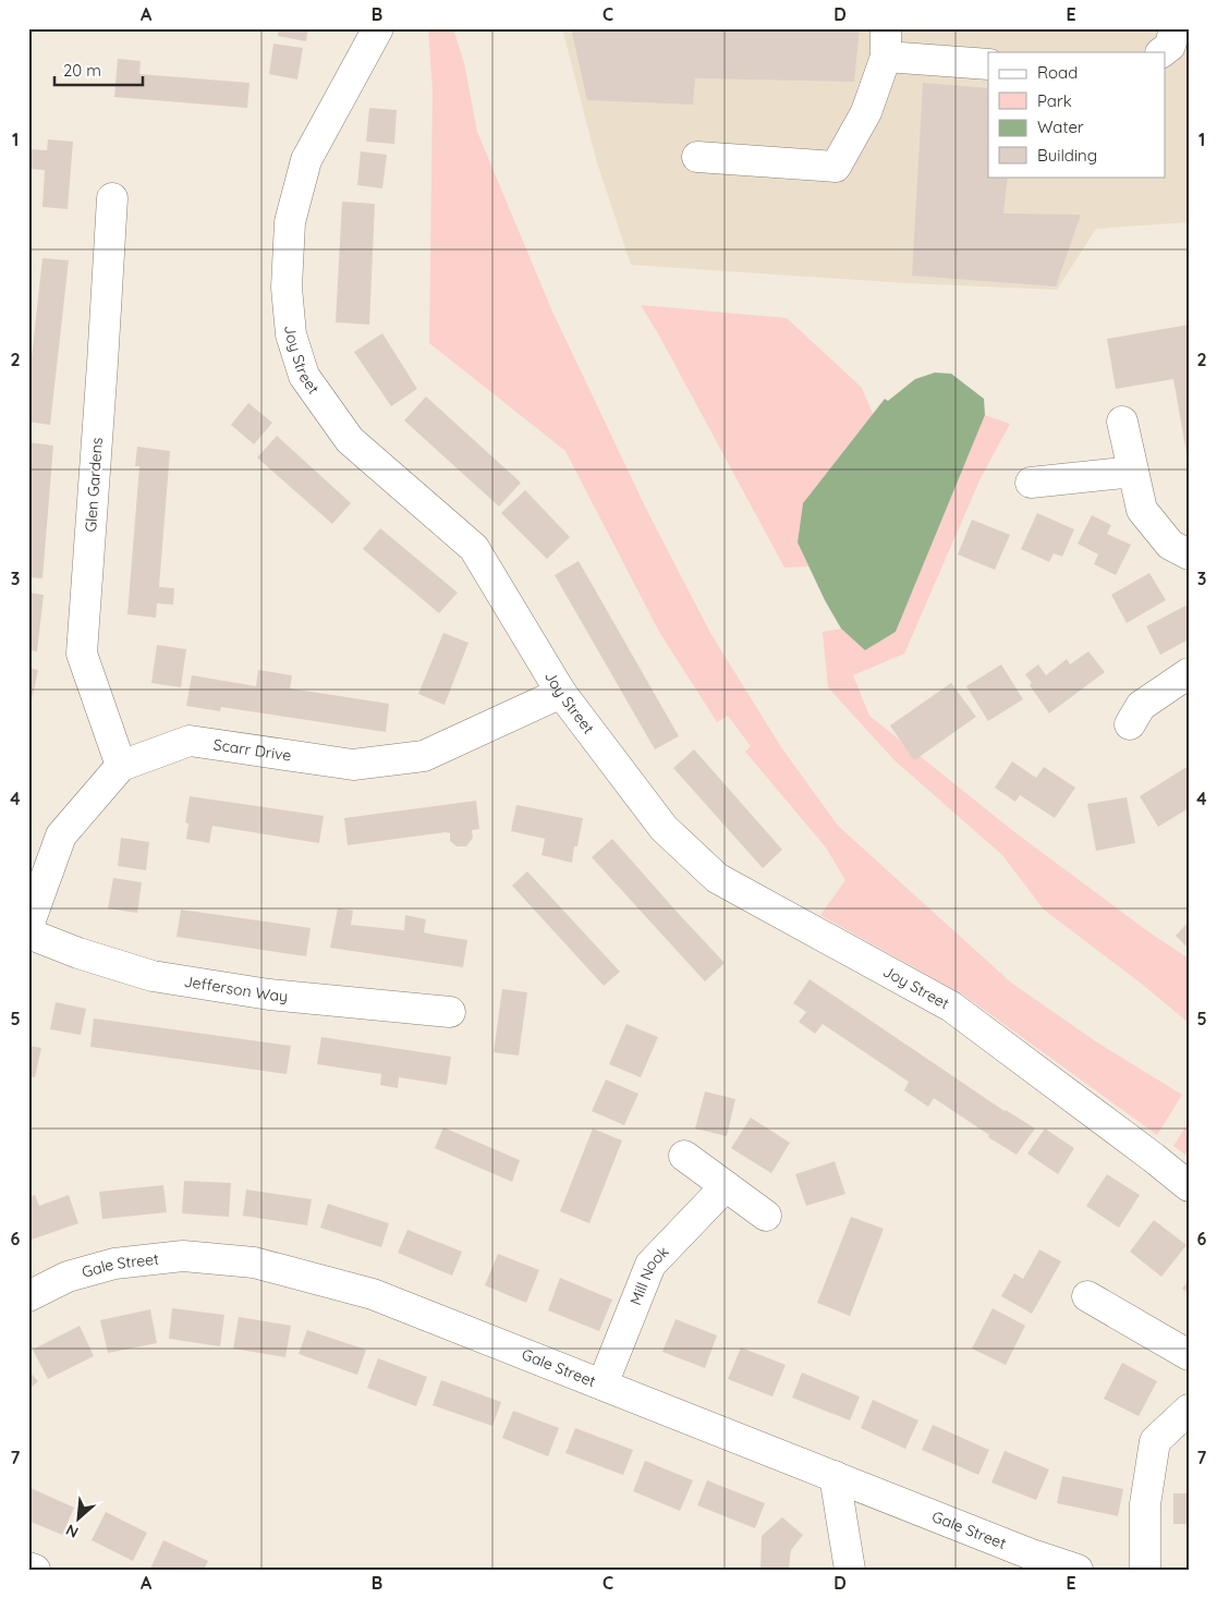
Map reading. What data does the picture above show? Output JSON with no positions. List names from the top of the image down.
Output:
{
  "streets": {
    "street": [
      "Joy Street",
      "Glen Gardens",
      "Scarr Drive",
      "Jefferson Way",
      "Gale Street",
      "Mill Nook"
    ]
  },
  "crossings": [
    ["Joy Street", "Scarr Drive"],
    ["Glen Gardens", "Scarr Drive"],
    ["Gale Street", "Mill Nook"]
  ],
  "legend": [
    "Road",
    "Park",
    "Water",
    "Building"
  ],
  "scale_bar": "20 m",
  "north": "bottom left",
  "grid": {
    "columns": [
      "A",
      "B",
      "C",
      "D",
      "E"
    ],
    "rows": [
      "1",
      "2",
      "3",
      "4",
      "5",
      "6",
      "7"
    ]
  }
}
